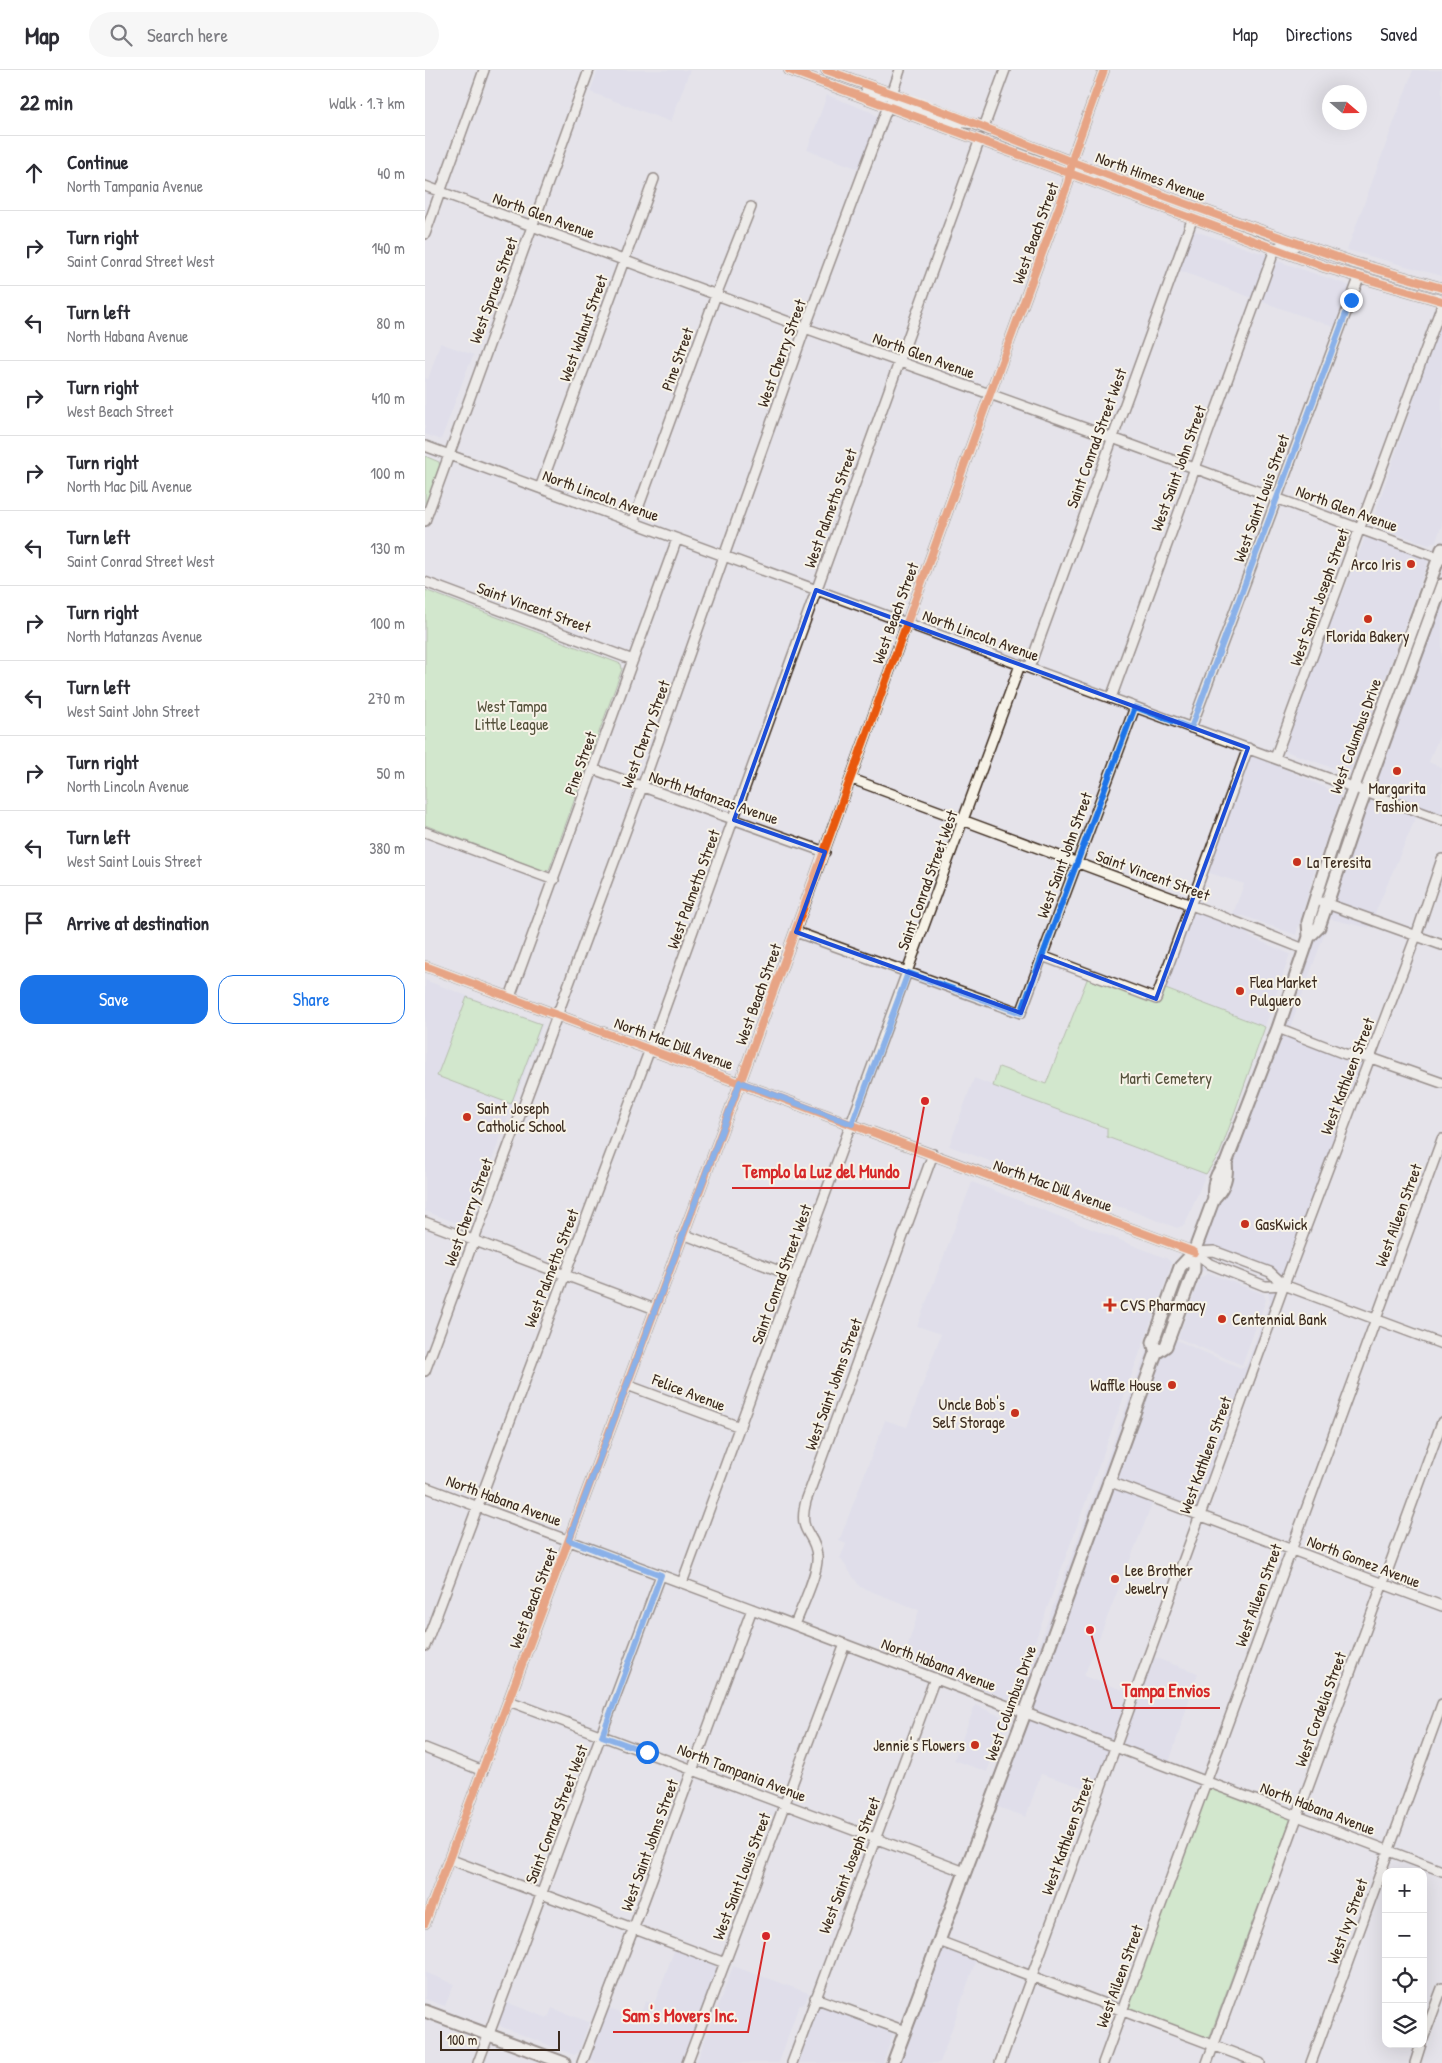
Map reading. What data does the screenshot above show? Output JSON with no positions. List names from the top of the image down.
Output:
{
  "streets": {
    "main road": ["West Columbus Drive"],
    "street": [
      "North Himes Avenue",
      "North Glen Avenue",
      "West Beach Street",
      "West Spruce Street",
      "West Walnut Street",
      "West Cherry Street",
      "Pine Street",
      "Saint Conrad Street West",
      "West Saint John Street",
      "North Lincoln Avenue",
      "West Saint Louis Street",
      "West Palmetto Street",
      "West Saint Joseph Street",
      "Saint Vincent Street",
      "North Matanzas Avenue",
      "North Mac Dill Avenue",
      "West Kathleen Street",
      "West Aileen Street",
      "West Saint Johns Street",
      "Felice Avenue",
      "North Habana Avenue",
      "North Gomez Avenue",
      "West Cordelia Street",
      "North Tampania Avenue",
      "West Ivy Street"
    ]
  },
  "crossings": [
    ["North Himes Avenue", "West Beach Street"],
    ["North Himes Avenue", "West Cherry Street"],
    ["North Himes Avenue", "Saint Conrad Street West"],
    ["North Himes Avenue", "West Saint John Street"],
    ["North Himes Avenue", "West Saint Louis Street"],
    ["North Himes Avenue", "West Palmetto Street"],
    ["North Glen Avenue", "West Beach Street"],
    ["North Glen Avenue", "West Spruce Street"],
    ["North Glen Avenue", "West Walnut Street"],
    ["North Glen Avenue", "West Cherry Street"],
    ["North Glen Avenue", "Pine Street"],
    ["North Glen Avenue", "Saint Conrad Street West"],
    ["North Glen Avenue", "West Saint John Street"],
    ["North Glen Avenue", "West Saint Louis Street"],
    ["North Glen Avenue", "West Palmetto Street"],
    ["North Glen Avenue", "West Saint Joseph Street"],
    ["North Glen Avenue", "West Columbus Drive"],
    ["West Beach Street", "North Lincoln Avenue"],
    ["West Beach Street", "Saint Vincent Street"],
    ["West Beach Street", "North Matanzas Avenue"],
    ["West Beach Street", "North Mac Dill Avenue"],
    ["West Beach Street", "Felice Avenue"],
    ["West Beach Street", "North Habana Avenue"],
    ["West Beach Street", "North Tampania Avenue"],
    ["West Spruce Street", "North Lincoln Avenue"],
    ["West Walnut Street", "North Lincoln Avenue"],
    ["West Cherry Street", "North Lincoln Avenue"],
    ["West Cherry Street", "North Matanzas Avenue"],
    ["West Cherry Street", "North Mac Dill Avenue"],
    ["Pine Street", "North Lincoln Avenue"],
    ["Pine Street", "Saint Vincent Street"],
    ["Pine Street", "North Matanzas Avenue"],
    ["Pine Street", "North Mac Dill Avenue"],
    ["Saint Conrad Street West", "West Saint John Street"],
    ["Saint Conrad Street West", "North Lincoln Avenue"],
    ["Saint Conrad Street West", "Saint Vincent Street"],
    ["Saint Conrad Street West", "North Mac Dill Avenue"],
    ["Saint Conrad Street West", "Felice Avenue"],
    ["Saint Conrad Street West", "North Habana Avenue"],
    ["Saint Conrad Street West", "North Tampania Avenue"],
    ["West Saint John Street", "North Lincoln Avenue"],
    ["West Saint John Street", "Saint Vincent Street"],
    ["North Lincoln Avenue", "West Saint Louis Street"],
    ["North Lincoln Avenue", "West Palmetto Street"],
    ["North Lincoln Avenue", "West Saint Joseph Street"],
    ["North Lincoln Avenue", "West Columbus Drive"],
    ["West Saint Louis Street", "North Habana Avenue"],
    ["West Saint Louis Street", "North Tampania Avenue"],
    ["West Palmetto Street", "North Matanzas Avenue"],
    ["West Palmetto Street", "North Mac Dill Avenue"],
    ["West Palmetto Street", "North Habana Avenue"],
    ["West Saint Joseph Street", "North Habana Avenue"],
    ["West Saint Joseph Street", "North Tampania Avenue"],
    ["Saint Vincent Street", "West Columbus Drive"],
    ["West Columbus Drive", "North Mac Dill Avenue"],
    ["West Columbus Drive", "North Habana Avenue"],
    ["West Columbus Drive", "North Gomez Avenue"],
    ["West Columbus Drive", "North Tampania Avenue"],
    ["North Mac Dill Avenue", "West Kathleen Street"],
    ["North Mac Dill Avenue", "West Aileen Street"],
    ["North Mac Dill Avenue", "West Saint Johns Street"],
    ["West Kathleen Street", "North Habana Avenue"],
    ["West Kathleen Street", "North Gomez Avenue"],
    ["West Aileen Street", "North Habana Avenue"],
    ["West Aileen Street", "North Gomez Avenue"],
    ["West Saint Johns Street", "North Habana Avenue"],
    ["West Saint Johns Street", "North Tampania Avenue"],
    ["North Habana Avenue", "West Cordelia Street"],
    ["North Habana Avenue", "West Ivy Street"],
    ["North Gomez Avenue", "West Cordelia Street"]
  ],
  "parks": ["West Tampa Little League", "Marti Cemetery"],
  "places": {
    "other": [
      "Arco Iris",
      "Florida Bakery",
      "Margarita Fashion",
      "La Teresita",
      "Flea Market Pulguero",
      "Templo la Luz del Mundo",
      "Saint Joseph Catholic School",
      "GasKwick",
      "Centennial Bank",
      "Waffle House",
      "Uncle Bob's Self Storage",
      "Lee Brother Jewelry",
      "Tampa Envios",
      "Jennie's Flowers",
      "Sam's Movers Inc."
    ],
    "health": ["CVS Pharmacy"]
  },
  "scale_bar": "100 m",
  "north": "right",
  "page": {
    "header": "Map",
    "search": "Search here",
    "nav": ["Map", "Directions", "Saved"],
    "heading": ["22 min", "Walk · 1.7 km"],
    "list": [
      ["Continue", "North Tampania Avenue", "40 m"],
      ["Turn right", "Saint Conrad Street West", "140 m"],
      ["Turn left", "North Habana Avenue", "80 m"],
      ["Turn right", "West Beach Street", "410 m"],
      ["Turn right", "North Mac Dill Avenue", "100 m"],
      ["Turn left", "Saint Conrad Street West", "130 m"],
      ["Turn right", "North Matanzas Avenue", "100 m"],
      ["Turn left", "West Saint John Street", "270 m"],
      ["Turn right", "North Lincoln Avenue", "50 m"],
      ["Turn left", "West Saint Louis Street", "380 m"],
      "Arrive at destination"
    ],
    "buttons": ["Save", "Share"],
    "map_buttons": ["+", "−"],
    "scale": "100 m"
  }
}
